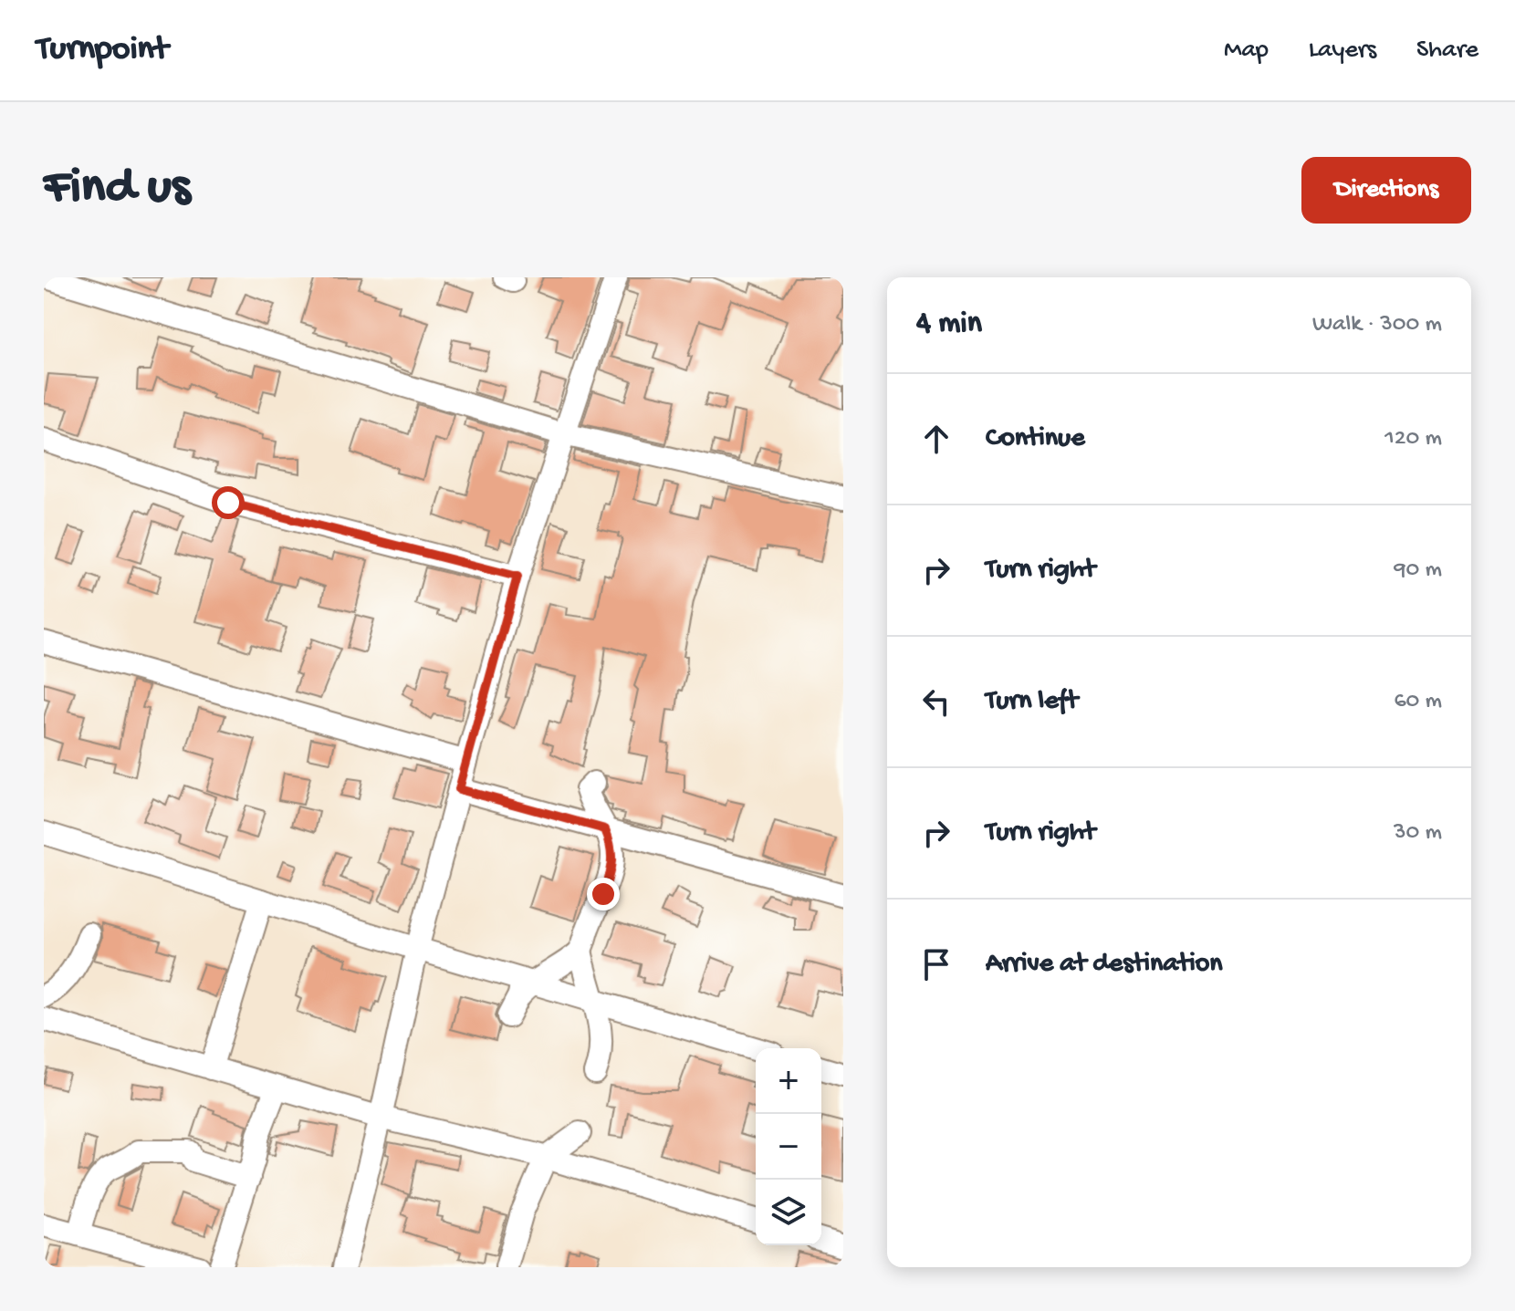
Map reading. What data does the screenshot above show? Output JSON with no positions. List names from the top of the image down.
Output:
{
  "page": {
    "header": "Turnpoint",
    "nav": ["Map", "Layers", "Share"],
    "buttons": "Directions",
    "title": "Find us",
    "heading": ["4 min", "Walk · 300 m"],
    "list": [
      ["Continue", "120 m"],
      ["Turn right", "90 m"],
      ["Turn left", "60 m"],
      ["Turn right", "30 m"],
      "Arrive at destination"
    ],
    "map_buttons": ["+", "−"]
  }
}
